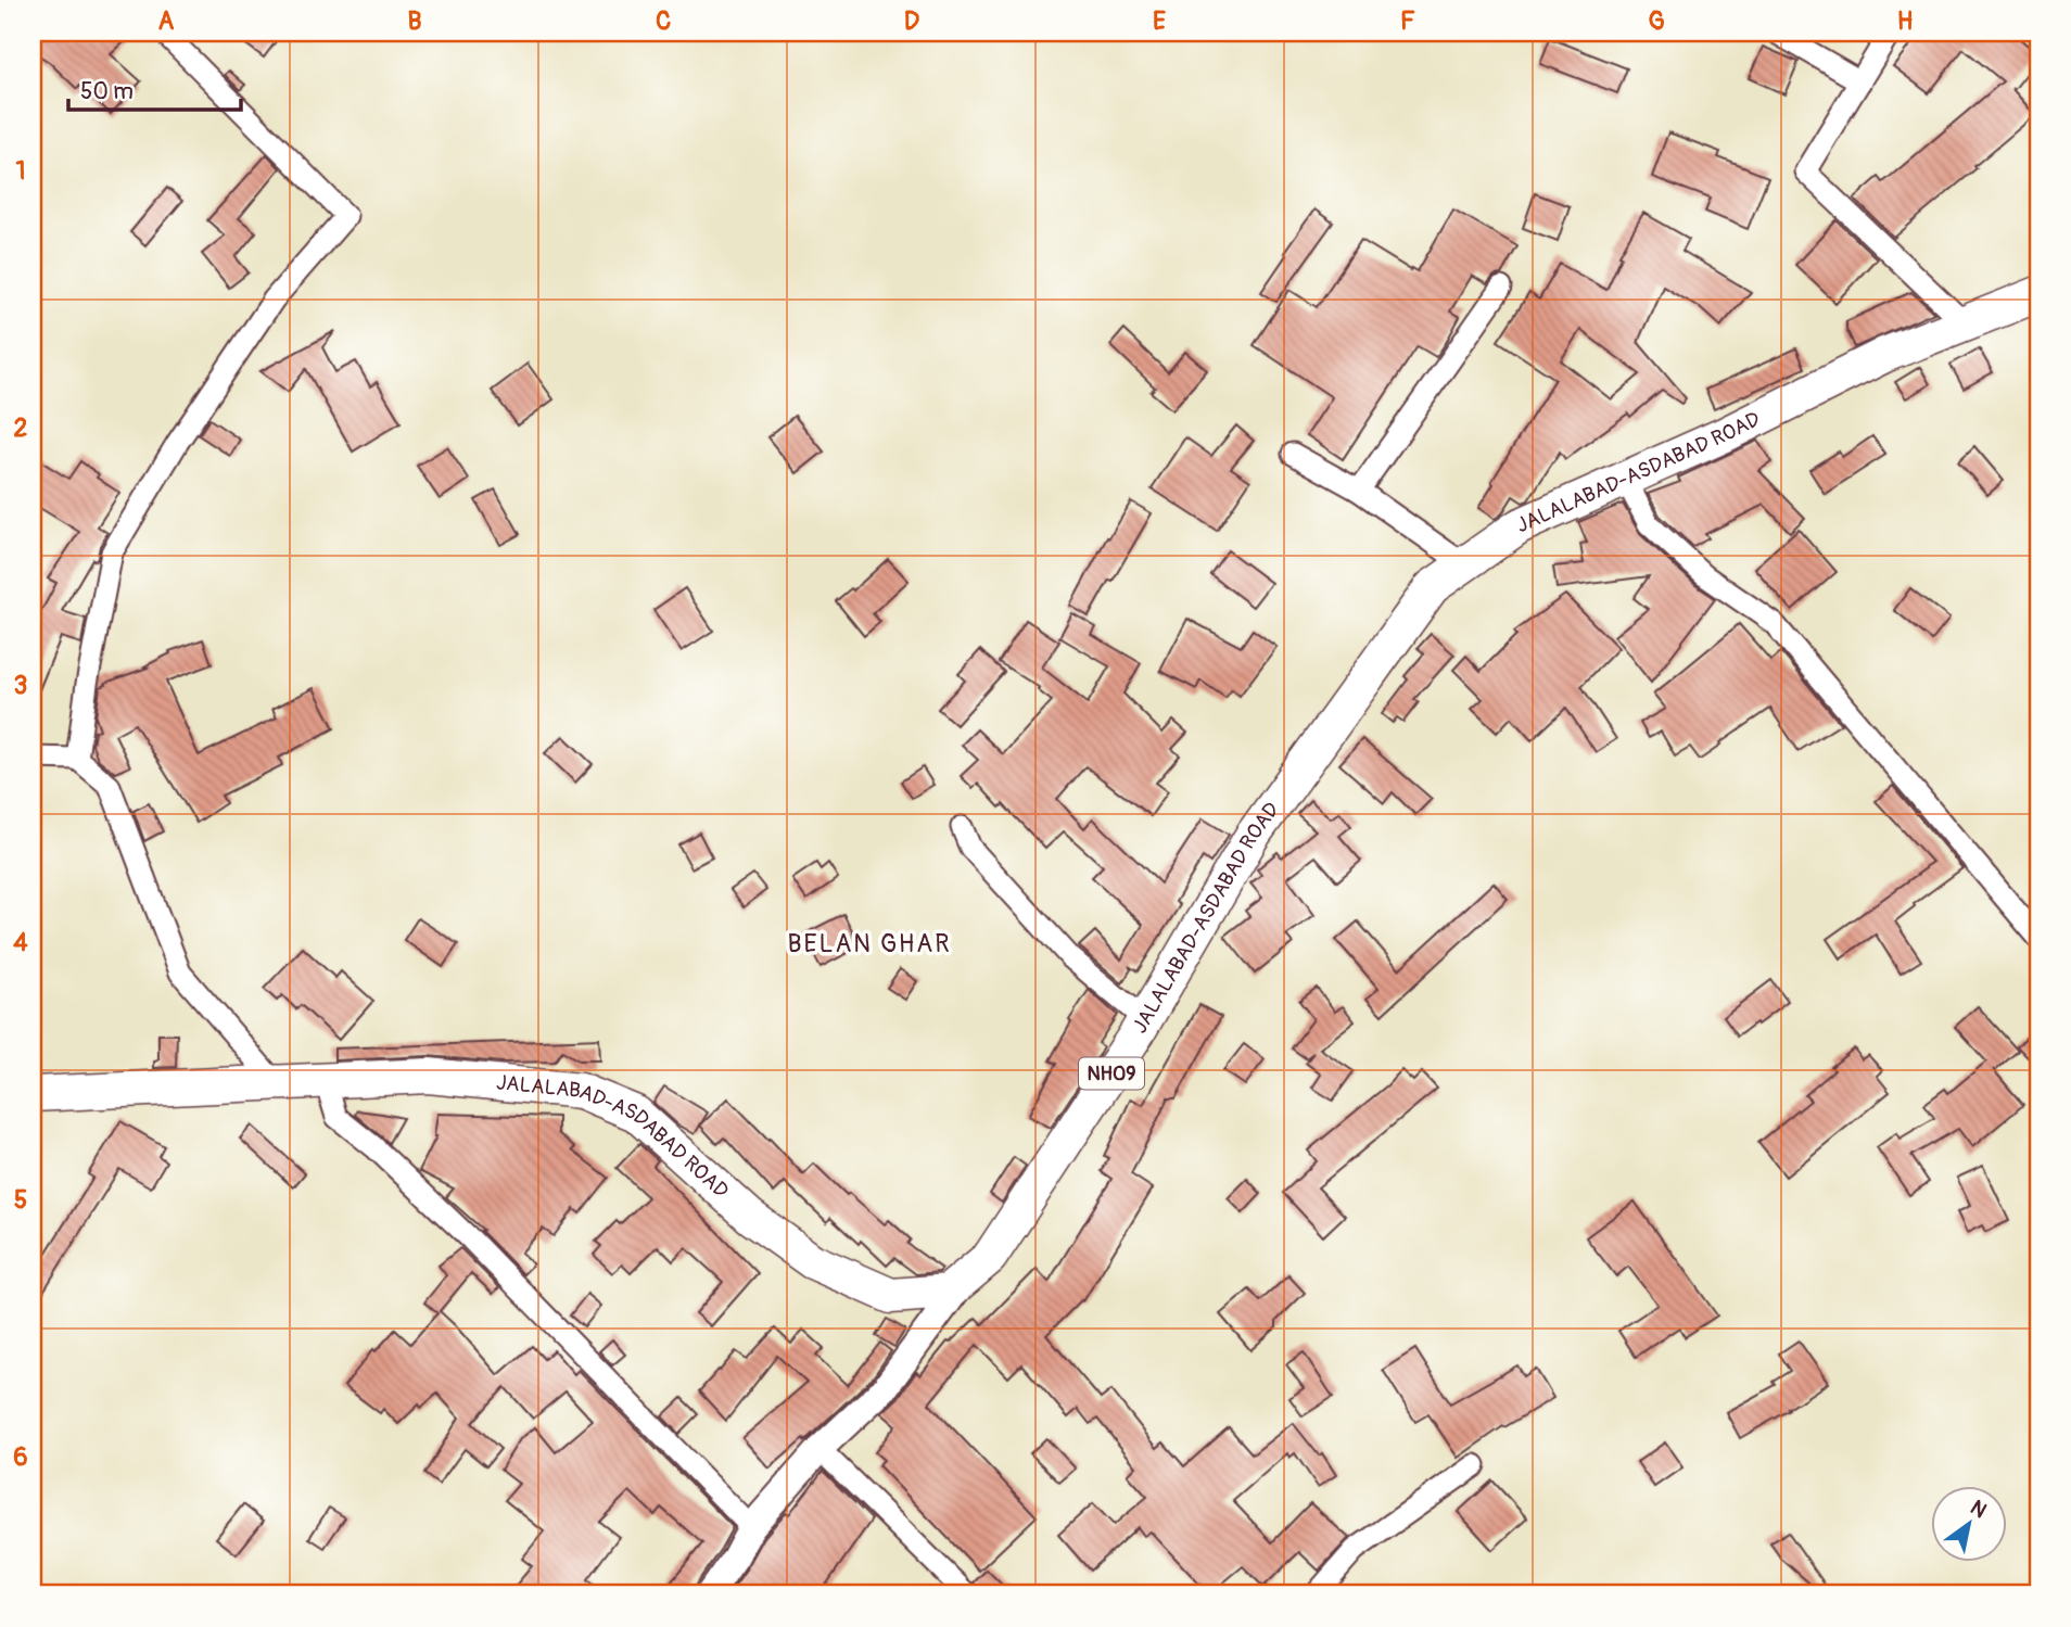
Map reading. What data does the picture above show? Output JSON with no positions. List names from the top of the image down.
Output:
{
  "streets": {
    "main road": ["JALALABAD-ASDABAD ROAD", "NH09"]
  },
  "districts": ["BELAN GHAR"],
  "scale_bar": "50 m",
  "north": "top right",
  "grid": {
    "columns": [
      "A",
      "B",
      "C",
      "D",
      "E",
      "F",
      "G",
      "H"
    ],
    "rows": [
      "1",
      "2",
      "3",
      "4",
      "5",
      "6"
    ]
  }
}
